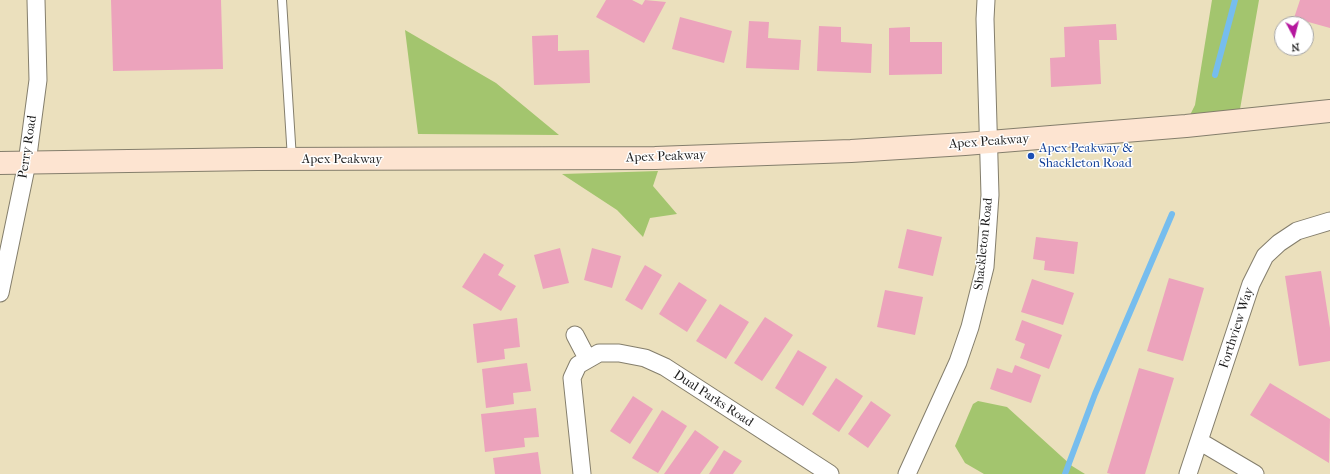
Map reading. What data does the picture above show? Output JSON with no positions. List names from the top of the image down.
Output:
{
  "streets": {
    "main road": ["Apex Peakway"],
    "street": [
      "Perry Road",
      "Shackleton Road",
      "Forthview Way",
      "Dual Parks Road"
    ]
  },
  "crossings": [
    ["Apex Peakway", "Perry Road"],
    ["Apex Peakway", "Shackleton Road"]
  ],
  "places": ["Apex Peakway & Shackleton Road"],
  "north": "bottom"
}
